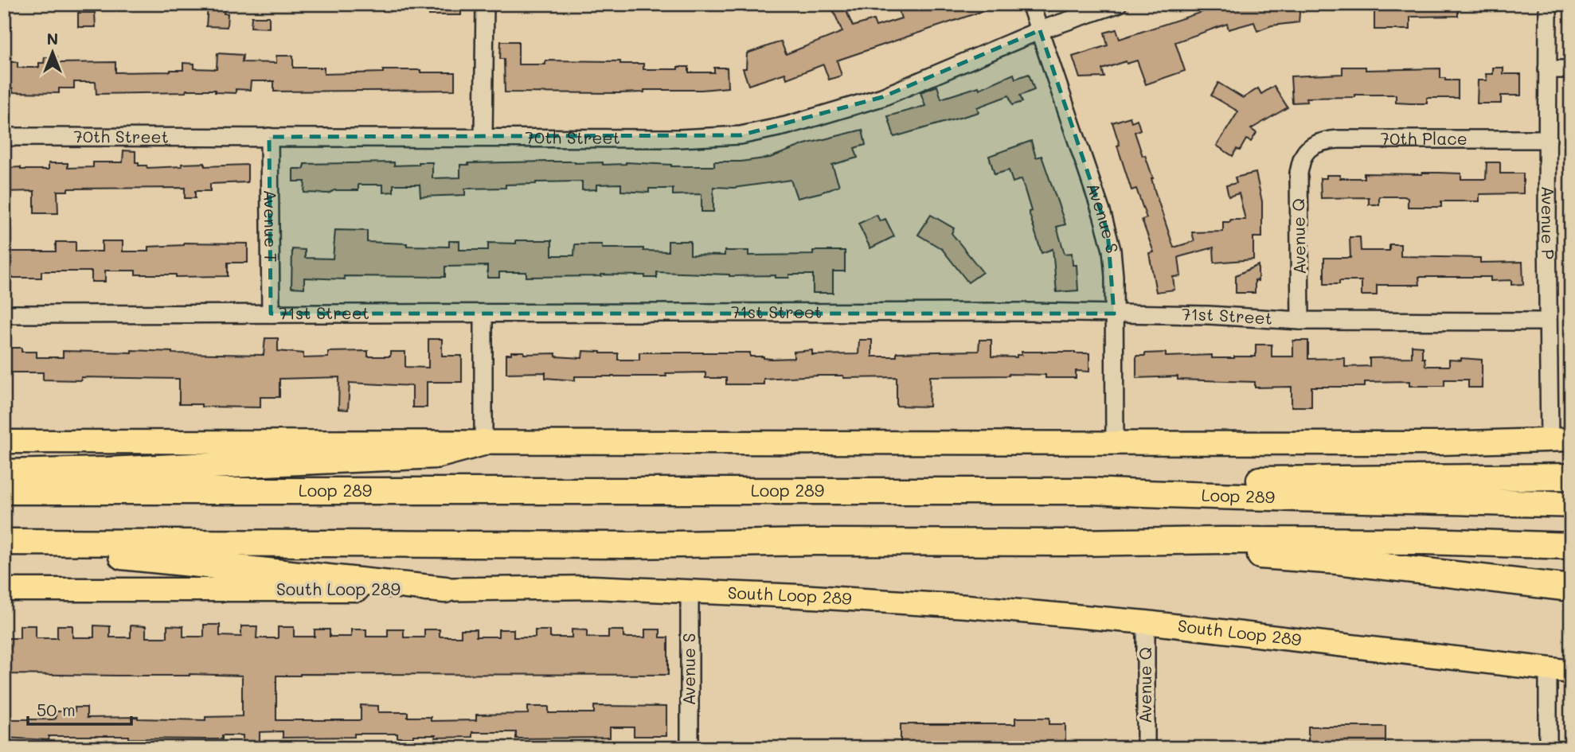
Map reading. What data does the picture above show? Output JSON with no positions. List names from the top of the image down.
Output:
{
  "streets": {
    "highway": ["Loop 289"],
    "main road": ["South Loop 289"],
    "street": [
      "70th Street",
      "70th Place",
      "Avenue S",
      "Avenue P",
      "Avenue T",
      "Avenue Q",
      "71st Street"
    ]
  },
  "crossings": [
    ["70th Street", "Avenue S"],
    ["70th Street", "Avenue T"],
    ["70th Place", "Avenue P"],
    ["70th Place", "Avenue Q"],
    ["Avenue S", "71st Street"],
    ["Avenue S", "South Loop 289"],
    ["Avenue P", "71st Street"],
    ["Avenue T", "71st Street"],
    ["Avenue Q", "71st Street"],
    ["Avenue Q", "South Loop 289"]
  ],
  "scale_bar": "50 m",
  "north": "top"
}
